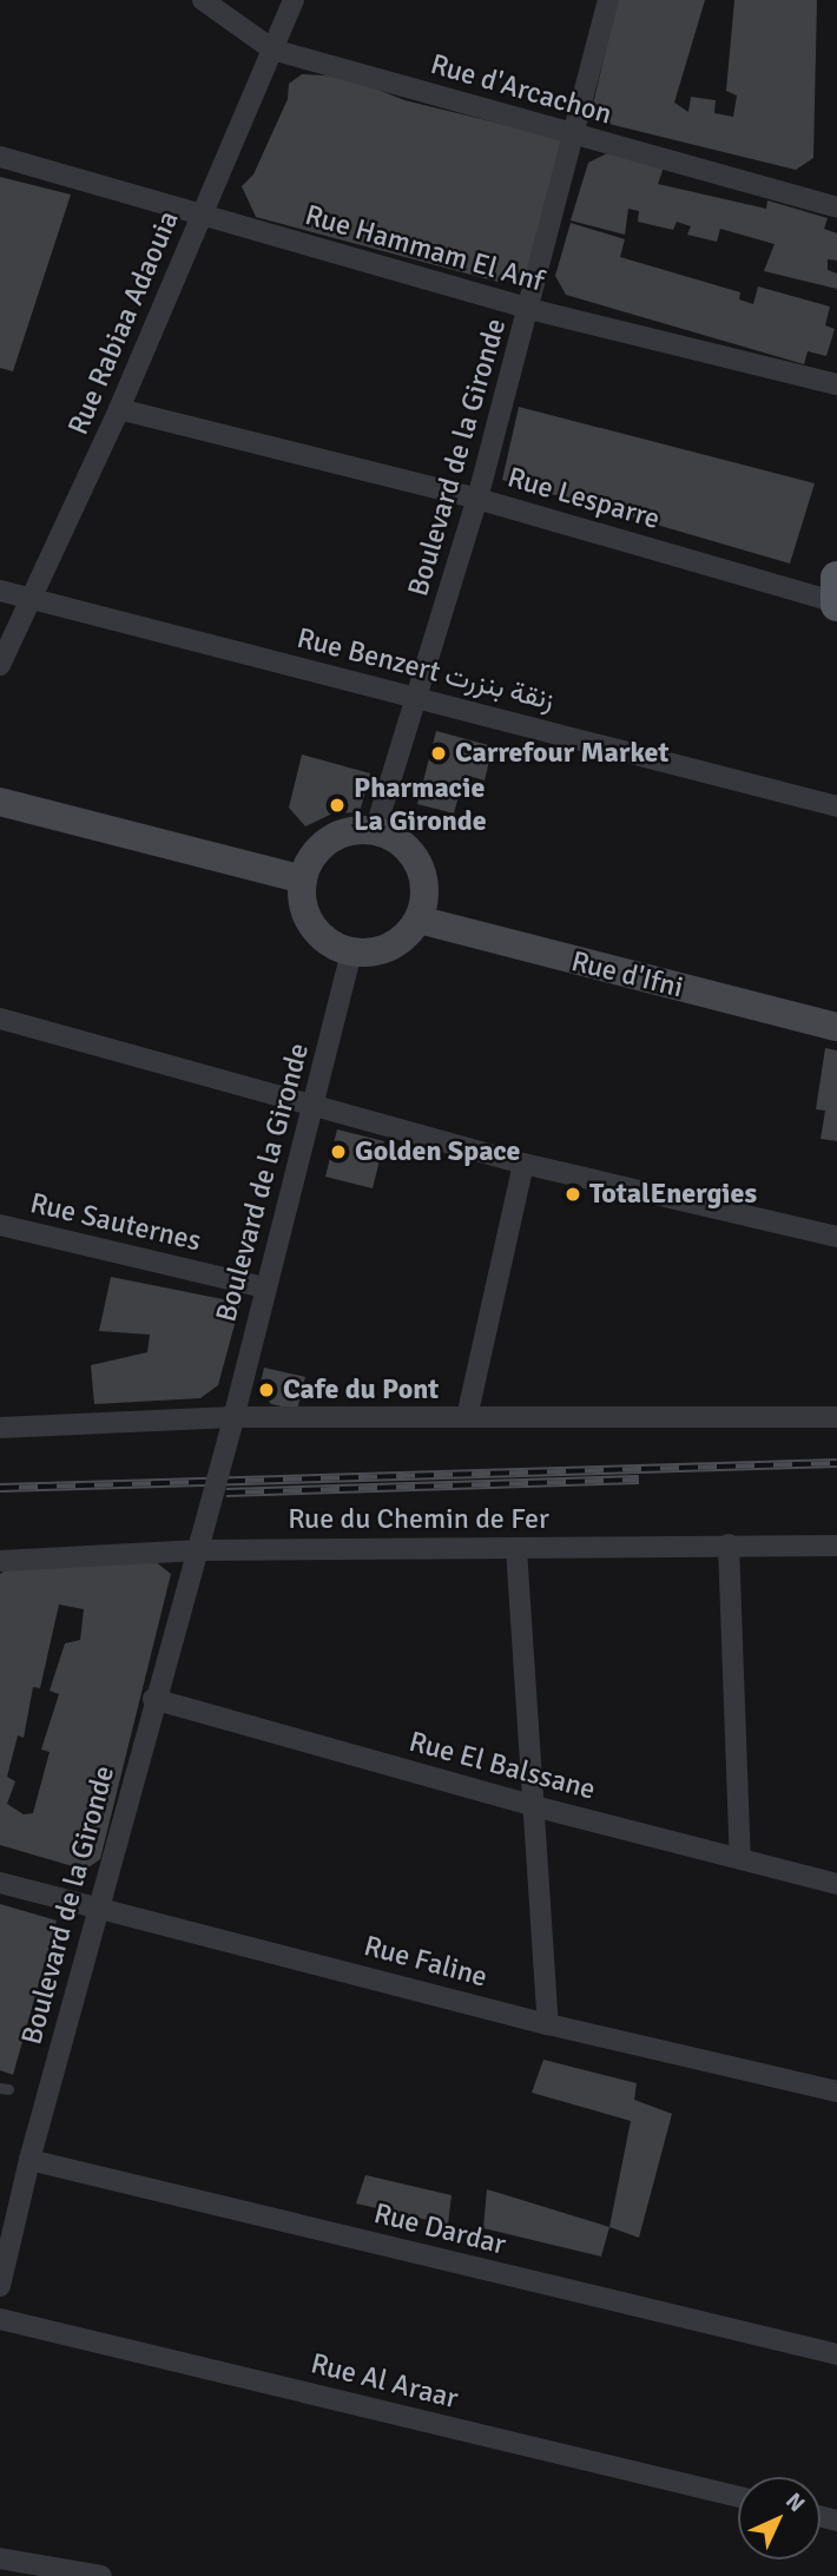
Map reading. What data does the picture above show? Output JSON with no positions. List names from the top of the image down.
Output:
{
  "streets": {
    "street": [
      "Rue d'Arcachon",
      "Rue Hammam El Anf",
      "Rue Rabiaa Adaouia",
      "Boulevard de la Gironde",
      "Rue Lesparre",
      "Rue Benzert زنقة بنزرت",
      "Rue d'Ifni",
      "Rue Sauternes",
      "Rue du Chemin de Fer",
      "Rue El Balssane",
      "Rue Faline",
      "Rue Dardar",
      "Rue Al Araar"
    ]
  },
  "crossings": [
    ["Rue d'Arcachon", "Rue Rabiaa Adaouia"],
    ["Rue d'Arcachon", "Boulevard de la Gironde"],
    ["Rue Hammam El Anf", "Rue Rabiaa Adaouia"],
    ["Rue Hammam El Anf", "Boulevard de la Gironde"],
    ["Rue Rabiaa Adaouia", "Rue Lesparre"],
    ["Rue Rabiaa Adaouia", "Rue Benzert زنقة بنزرت"],
    ["Boulevard de la Gironde", "Rue Lesparre"],
    ["Boulevard de la Gironde", "Rue Benzert زنقة بنزرت"],
    ["Boulevard de la Gironde", "Rue d'Ifni"],
    ["Boulevard de la Gironde", "Rue Sauternes"],
    ["Boulevard de la Gironde", "Rue du Chemin de Fer"],
    ["Boulevard de la Gironde", "Rue El Balssane"],
    ["Boulevard de la Gironde", "Rue Faline"],
    ["Boulevard de la Gironde", "Rue Dardar"]
  ],
  "places": [
    "Carrefour Market",
    "Pharmacie La Gironde",
    "Golden Space",
    "TotalEnergies",
    "Cafe du Pont"
  ],
  "north": "top right"
}
